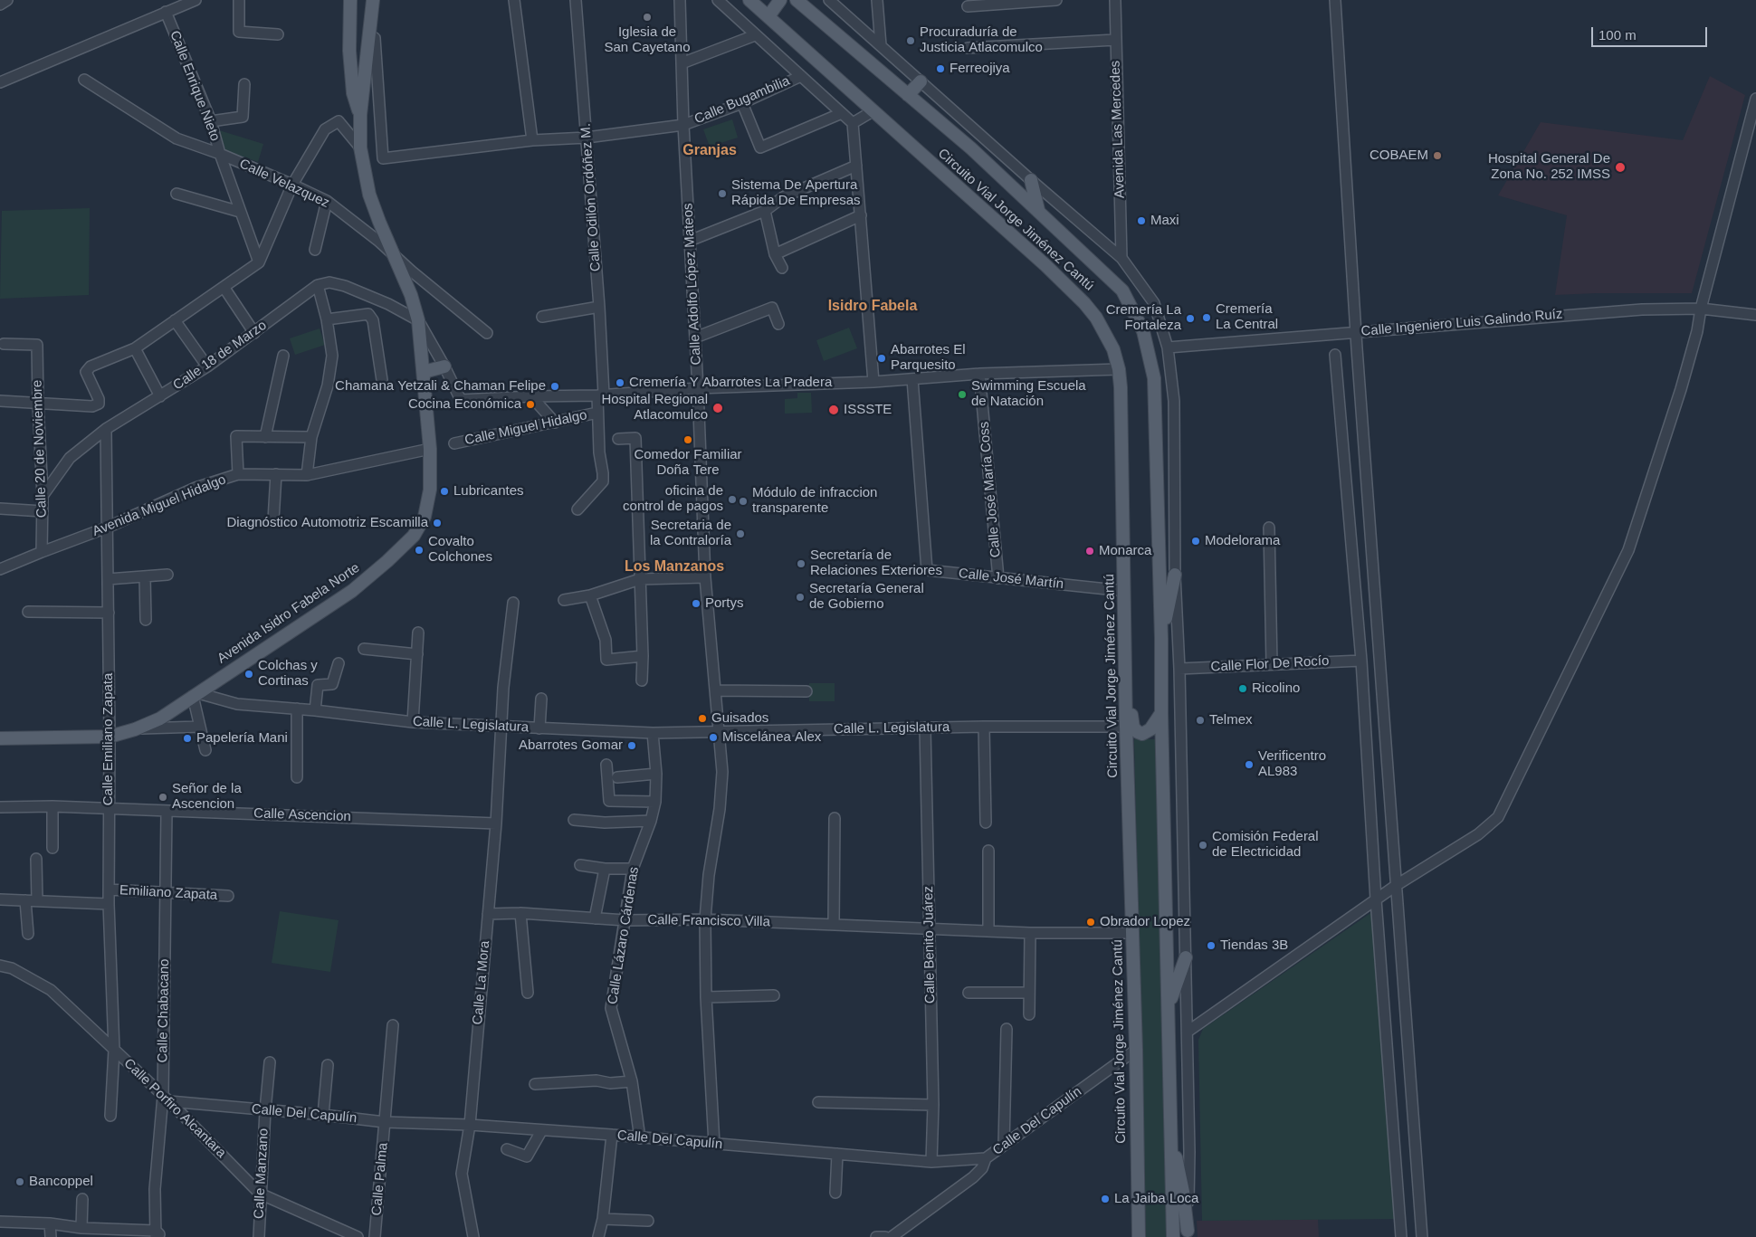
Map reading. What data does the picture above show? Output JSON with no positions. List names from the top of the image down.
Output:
{
  "streets": {
    "main road": ["Circuito Vial Jorge Jiménez Cantú", "Avenida Isidro Fabela Norte"],
    "street": [
      "Calle Enrique Nieto",
      "Calle Bugambilia",
      "Avenida Las Mercedes",
      "Calle Velazquez",
      "Calle Odilón Ordóñez M.",
      "Calle Adolfo López Mateos",
      "Calle Ingeniero Luis Galindo Ruíz",
      "Calle 18 de Marzo",
      "Calle Miguel Hidalgo",
      "Calle 20 de Noviembre",
      "Calle José María Coss",
      "Avenida Miguel Hidalgo",
      "Calle José Martín",
      "Calle Flor De Rocío",
      "Calle L. Legislatura",
      "Calle Emiliano Zapata",
      "Calle Ascencion",
      "Emiliano Zapata",
      "Calle Francisco Villa",
      "Calle Lázaro Cárdenas",
      "Calle Benito Juárez",
      "Calle La Mora",
      "Calle Chabacano",
      "Calle Porfiro Alcantara",
      "Calle Del Capulín",
      "Calle Manzano",
      "Calle Palma"
    ]
  },
  "crossings": [
    ["Calle Enrique Nieto", "Calle Velazquez"],
    ["Calle Bugambilia", "Calle Odilón Ordóñez M."],
    ["Calle Bugambilia", "Calle Adolfo López Mateos"],
    ["Calle Velazquez", "Avenida Isidro Fabela Norte"],
    ["Calle Odilón Ordóñez M.", "Calle Miguel Hidalgo"],
    ["Circuito Vial Jorge Jiménez Cantú", "Calle José Martín"],
    ["Circuito Vial Jorge Jiménez Cantú", "Calle L. Legislatura"],
    ["Circuito Vial Jorge Jiménez Cantú", "Calle Francisco Villa"],
    ["Circuito Vial Jorge Jiménez Cantú", "Calle Del Capulín"],
    ["Calle Adolfo López Mateos", "Calle L. Legislatura"],
    ["Calle Adolfo López Mateos", "Calle Francisco Villa"],
    ["Calle Adolfo López Mateos", "Calle Del Capulín"],
    ["Calle 18 de Marzo", "Calle 20 de Noviembre"],
    ["Calle 18 de Marzo", "Calle Emiliano Zapata"],
    ["Calle 20 de Noviembre", "Avenida Miguel Hidalgo"],
    ["Calle José María Coss", "Calle José Martín"],
    ["Avenida Miguel Hidalgo", "Avenida Isidro Fabela Norte"],
    ["Avenida Miguel Hidalgo", "Calle Emiliano Zapata"],
    ["Avenida Isidro Fabela Norte", "Calle L. Legislatura"],
    ["Avenida Isidro Fabela Norte", "Calle Emiliano Zapata"],
    ["Calle L. Legislatura", "Calle Lázaro Cárdenas"],
    ["Calle L. Legislatura", "Calle Benito Juárez"],
    ["Calle L. Legislatura", "Calle La Mora"],
    ["Calle Emiliano Zapata", "Calle Ascencion"],
    ["Calle Emiliano Zapata", "Emiliano Zapata"],
    ["Calle Emiliano Zapata", "Calle Porfiro Alcantara"],
    ["Calle Ascencion", "Calle La Mora"],
    ["Calle Ascencion", "Calle Chabacano"],
    ["Emiliano Zapata", "Calle Chabacano"],
    ["Calle Francisco Villa", "Calle Lázaro Cárdenas"],
    ["Calle Francisco Villa", "Calle Benito Juárez"],
    ["Calle Francisco Villa", "Calle La Mora"],
    ["Calle Lázaro Cárdenas", "Calle Del Capulín"],
    ["Calle Benito Juárez", "Calle Del Capulín"],
    ["Calle La Mora", "Calle Del Capulín"],
    ["Calle Chabacano", "Calle Porfiro Alcantara"],
    ["Calle Chabacano", "Calle Del Capulín"],
    ["Calle Porfiro Alcantara", "Calle Del Capulín"],
    ["Calle Porfiro Alcantara", "Calle Manzano"],
    ["Calle Del Capulín", "Calle Manzano"],
    ["Calle Del Capulín", "Calle Palma"]
  ],
  "districts": ["Granjas", "Isidro Fabela", "Los Manzanos"],
  "places": [
    "Iglesia de San Cayetano",
    "Procuraduría de Justicia Atlacomulco",
    "Ferreojiya",
    "COBAEM",
    "Hospital General De Zona No. 252 IMSS",
    "Sistema De Apertura Rápida De Empresas",
    "Maxi",
    "Cremería La Central",
    "Cremería La Fortaleza",
    "Abarrotes El Parquesito",
    "Cremería Y Abarrotes La Pradera",
    "Chamana Yetzali & Chaman Felipe",
    "Swimming Escuela de Natación",
    "Cocina Económica",
    "Hospital Regional Atlacomulco",
    "ISSSTE",
    "Comedor Familiar Doña Tere",
    "Lubricantes",
    "oficina de control de pagos",
    "Módulo de infraccion transparente",
    "Diagnóstico Automotriz Escamilla",
    "Secretaria de la Contraloría",
    "Modelorama",
    "Covalto Colchones",
    "Monarca",
    "Secretaría de Relaciones Exteriores",
    "Secretaría General de Gobierno",
    "Portys",
    "Colchas y Cortinas",
    "Ricolino",
    "Guisados",
    "Telmex",
    "Miscelánea Alex",
    "Papelería Mani",
    "Abarrotes Gomar",
    "Verificentro AL983",
    "Señor de la Ascencion",
    "Comisión Federal de Electricidad",
    "Obrador Lopez",
    "Tiendas 3B",
    "Bancoppel",
    "La Jaiba Loca"
  ],
  "scale_bar": "100 m"
}
